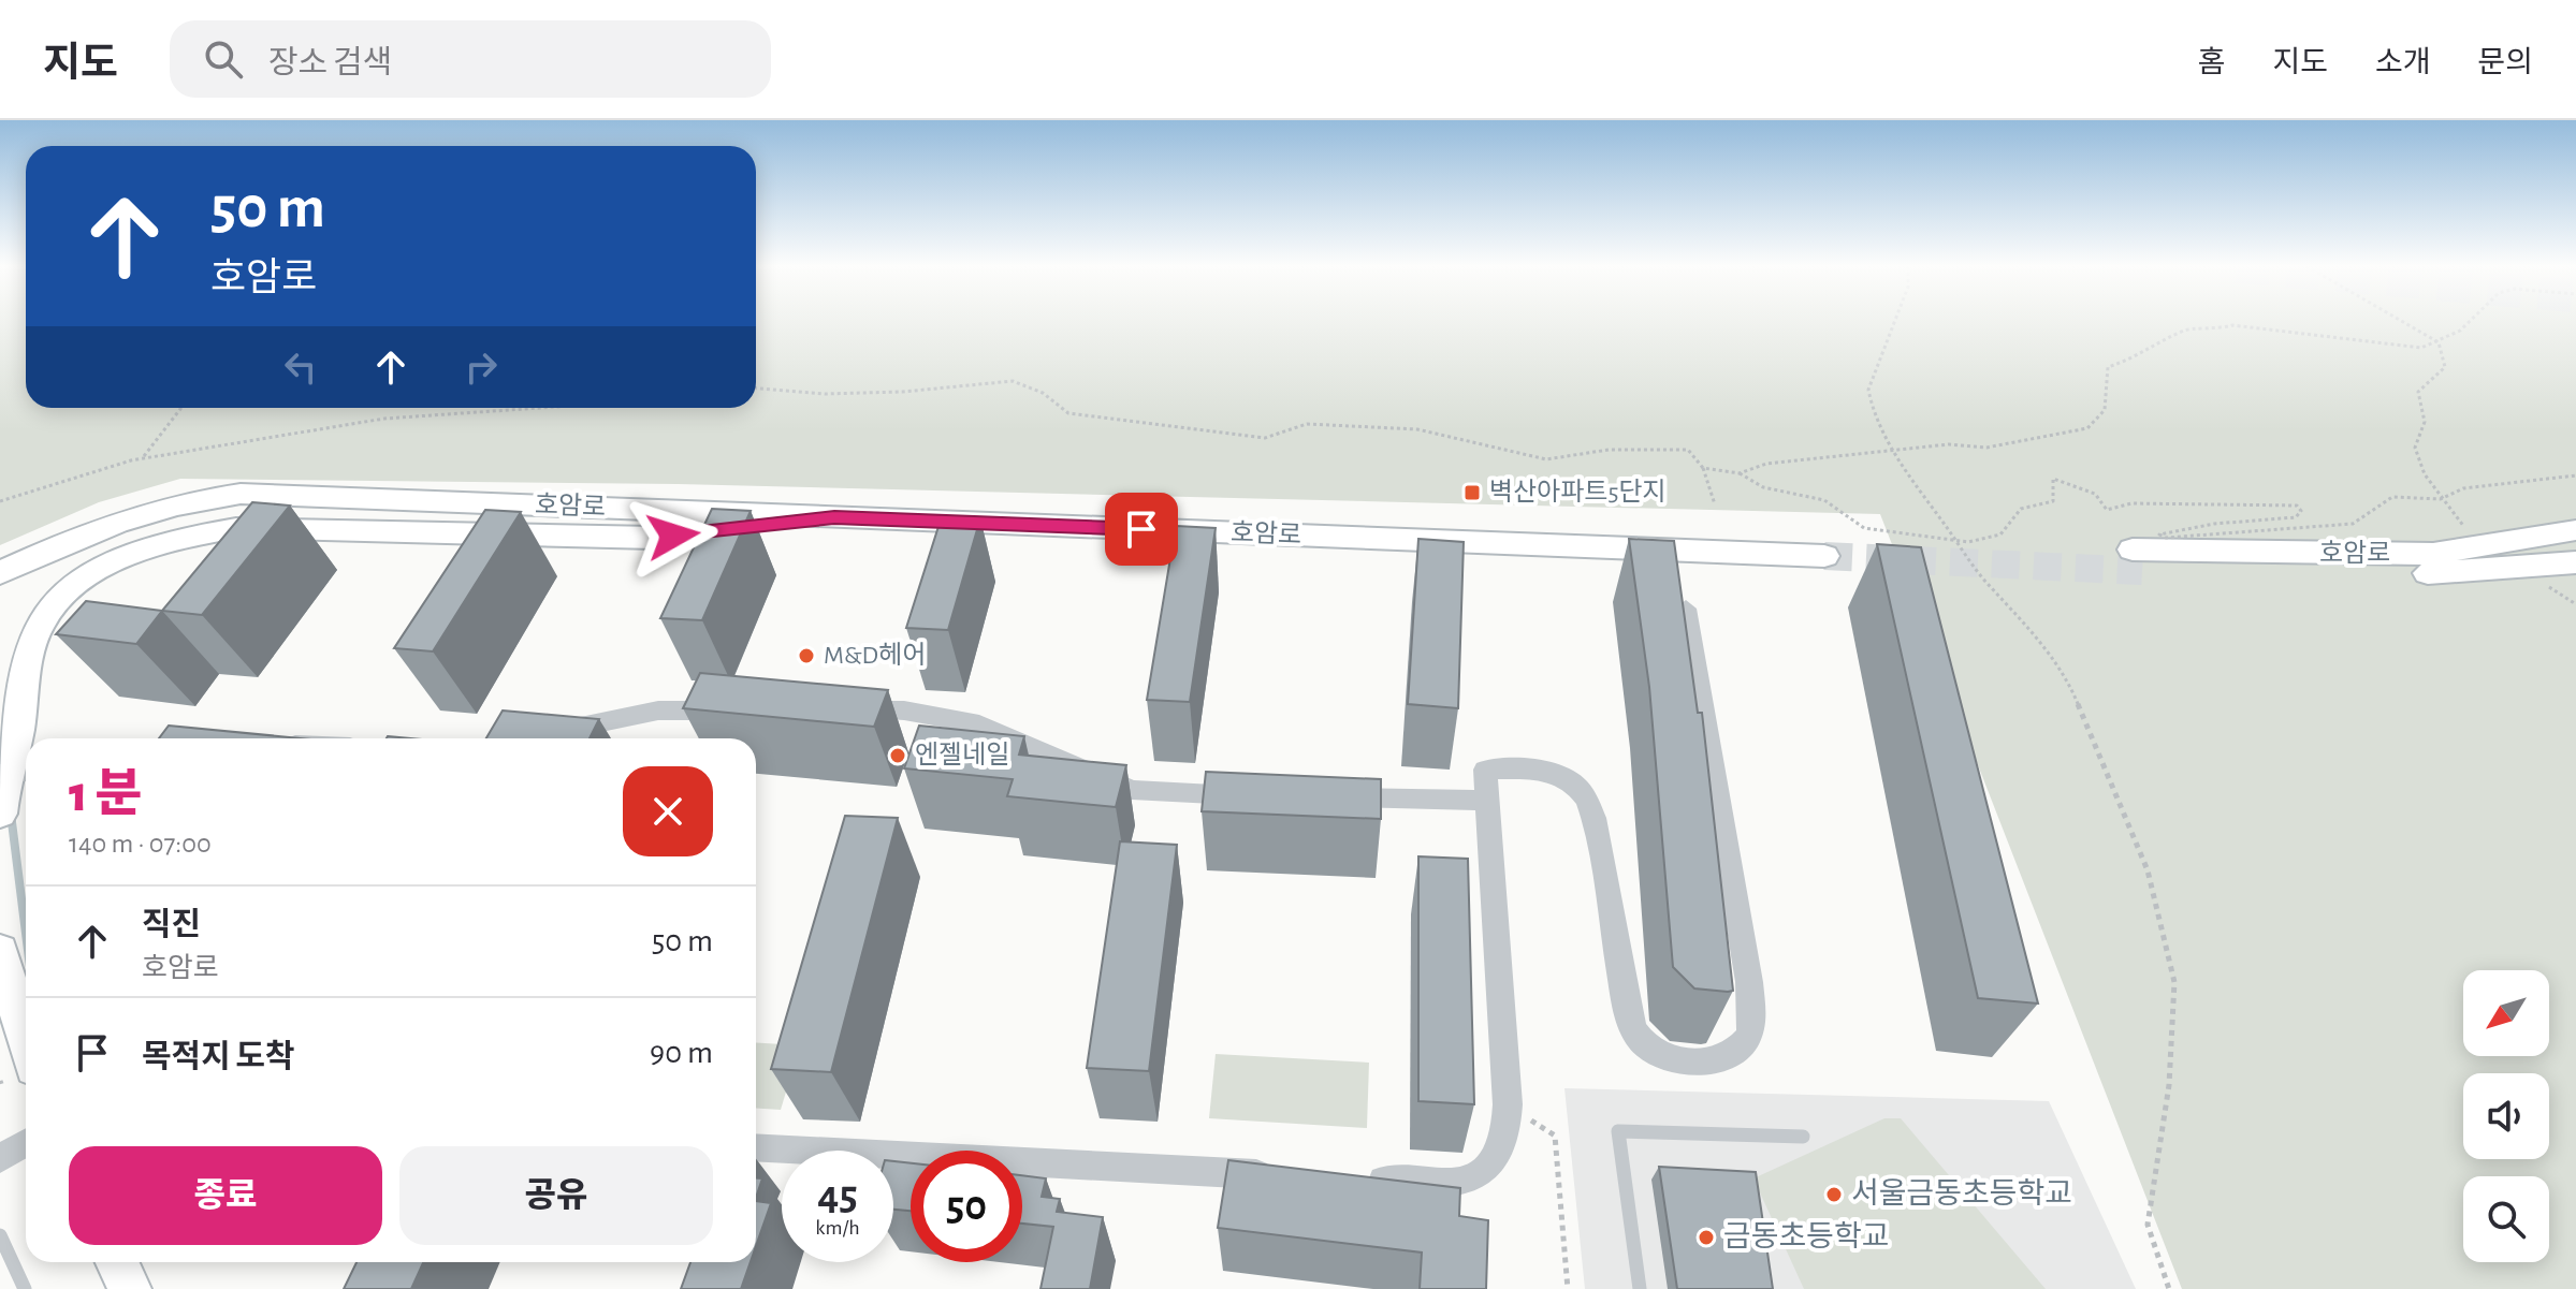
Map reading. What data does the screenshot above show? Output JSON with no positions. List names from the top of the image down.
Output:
{
  "streets": {
    "main road": ["호암로"]
  },
  "places": {
    "transit": ["벽산아파트5단지"],
    "other": [
      "M&D헤어",
      "엔젤네일",
      "서울금동초등학교",
      "금동초등학교"
    ]
  },
  "north": "bottom left",
  "page": {
    "header": "지도",
    "search": "장소 검색",
    "nav": [
      "홈",
      "지도",
      "소개",
      "문의"
    ],
    "turn": ["50 m", "호암로"],
    "heading": ["1 분", "140 m · 07:00"],
    "list": [
      {
        "name": "직진",
        "note": "호암로",
        "value": "50 m"
      },
      {
        "name": "목적지 도착",
        "value": "90 m"
      }
    ],
    "buttons": ["종료", "공유"],
    "speed": "45 km/h",
    "limit": "50"
  }
}
